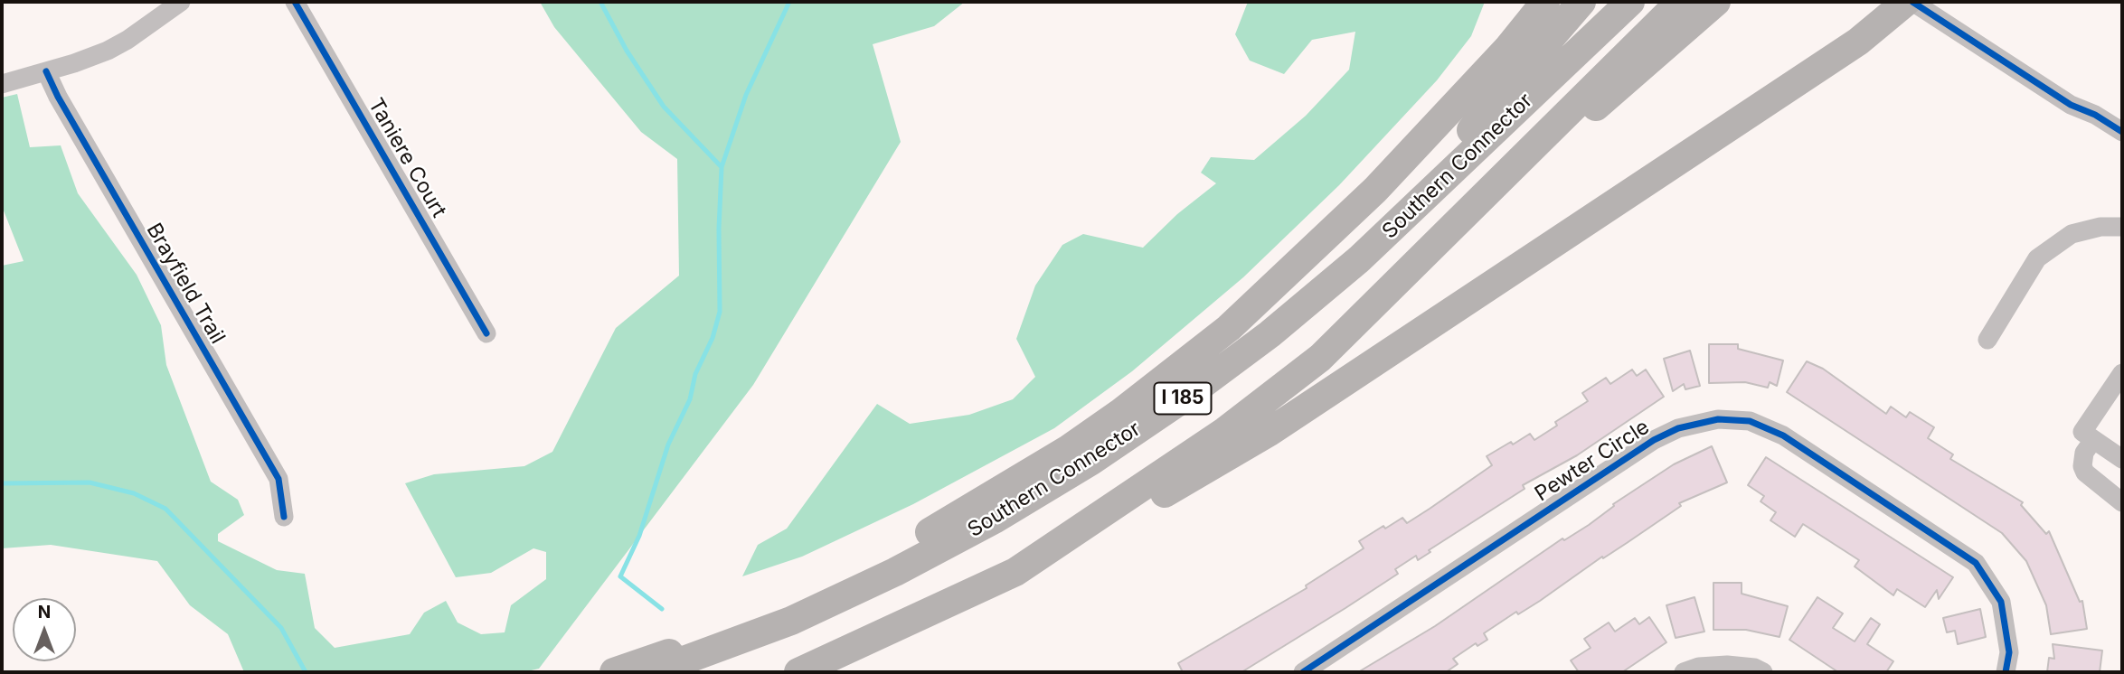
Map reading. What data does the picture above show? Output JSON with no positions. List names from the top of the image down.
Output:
{
  "streets": {
    "highway": ["Southern Connector", "I 185"],
    "street": ["Taniere Court", "Brayfield Trail", "Pewter Circle"]
  },
  "north": "top"
}
